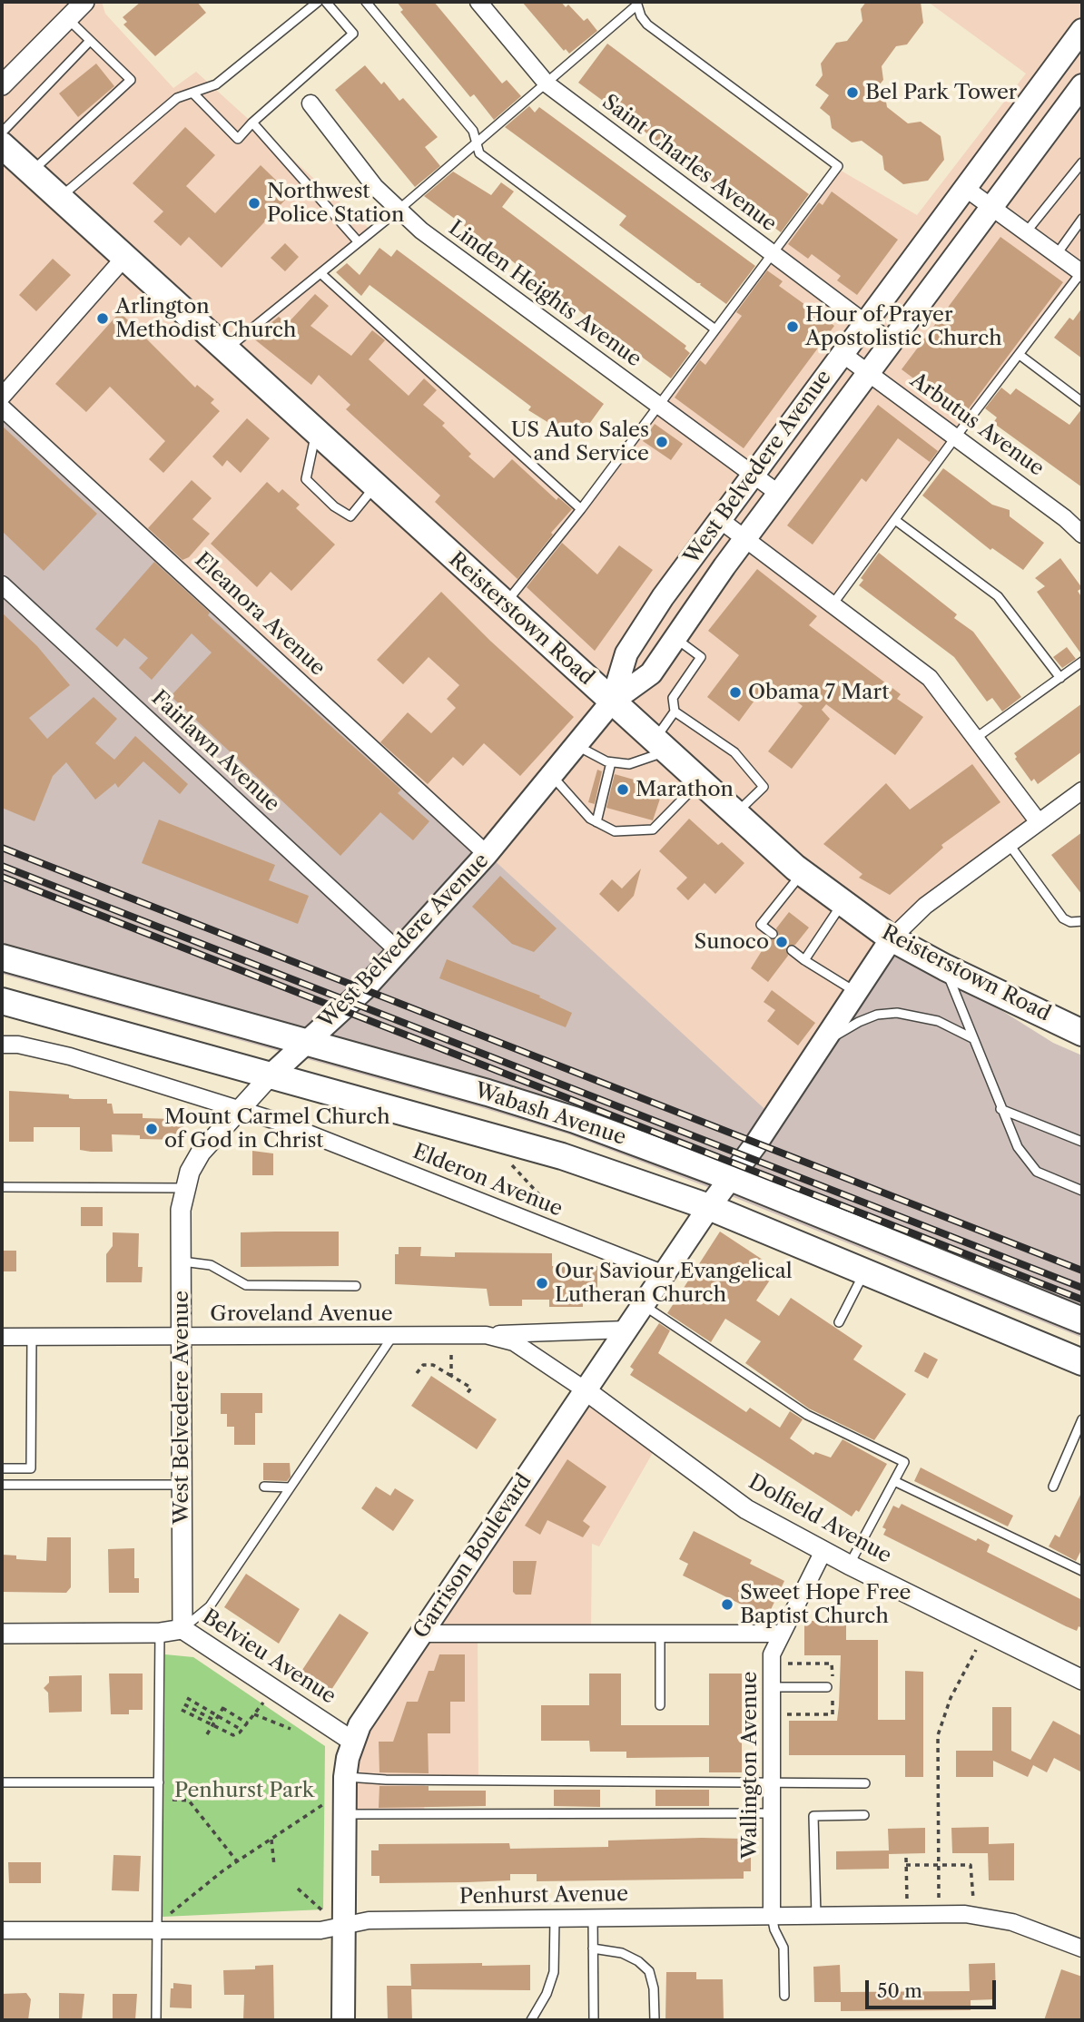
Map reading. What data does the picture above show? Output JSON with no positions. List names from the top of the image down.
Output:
{
  "streets": {
    "main road": [
      "West Belvedere Avenue",
      "Reisterstown Road",
      "Wabash Avenue",
      "Garrison Boulevard"
    ],
    "street": [
      "Saint Charles Avenue",
      "Linden Heights Avenue",
      "Arbutus Avenue",
      "Eleanora Avenue",
      "Fairlawn Avenue",
      "Elderon Avenue",
      "Groveland Avenue",
      "Dolfield Avenue",
      "Belvieu Avenue",
      "Wallington Avenue",
      "Penhurst Avenue"
    ]
  },
  "crossings": [
    ["Saint Charles Avenue", "West Belvedere Avenue"],
    ["Linden Heights Avenue", "West Belvedere Avenue"],
    ["Arbutus Avenue", "West Belvedere Avenue"],
    ["West Belvedere Avenue", "Eleanora Avenue"],
    ["West Belvedere Avenue", "Reisterstown Road"],
    ["West Belvedere Avenue", "Fairlawn Avenue"],
    ["West Belvedere Avenue", "Wabash Avenue"],
    ["West Belvedere Avenue", "Elderon Avenue"],
    ["West Belvedere Avenue", "Groveland Avenue"],
    ["West Belvedere Avenue", "Belvieu Avenue"],
    ["Reisterstown Road", "Garrison Boulevard"],
    ["Wabash Avenue", "Garrison Boulevard"],
    ["Elderon Avenue", "Garrison Boulevard"],
    ["Groveland Avenue", "Dolfield Avenue"],
    ["Groveland Avenue", "Garrison Boulevard"],
    ["Dolfield Avenue", "Garrison Boulevard"],
    ["Dolfield Avenue", "Wallington Avenue"],
    ["Garrison Boulevard", "Belvieu Avenue"],
    ["Garrison Boulevard", "Penhurst Avenue"],
    ["Wallington Avenue", "Penhurst Avenue"]
  ],
  "parks": ["Penhurst Park"],
  "places": [
    "Bel Park Tower",
    "Northwest Police Station",
    "Arlington Methodist Church",
    "Hour of Prayer Apostolistic Church",
    "US Auto Sales and Service",
    "Obama 7 Mart",
    "Marathon",
    "Sunoco",
    "Mount Carmel Church of God in Christ",
    "Our Saviour Evangelical Lutheran Church",
    "Sweet Hope Free Baptist Church"
  ],
  "scale_bar": "50 m"
}
